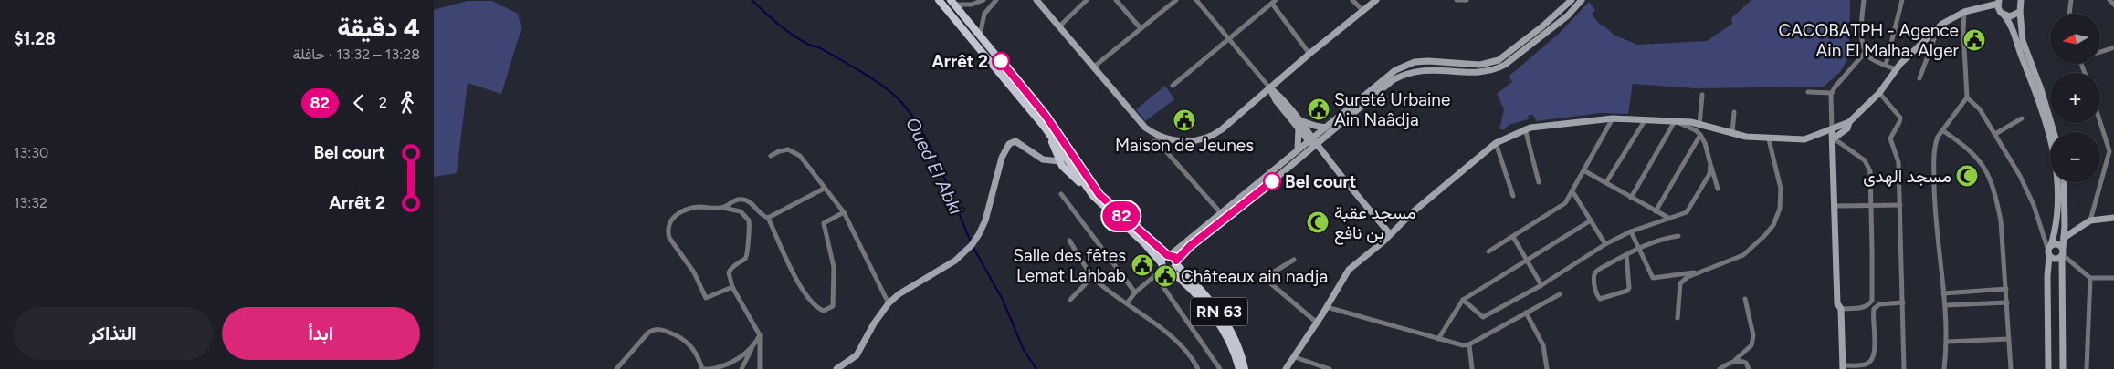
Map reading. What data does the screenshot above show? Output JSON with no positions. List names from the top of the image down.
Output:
{
  "streets": {
    "main road": ["RN 63"]
  },
  "water": ["Oued El Abki"],
  "places": {
    "public building": [
      "CACOBATPH - Agence Ain El Malha. Alger",
      "Sureté Urbaine Ain Naâdja",
      "Maison de Jeunes",
      "Salle des fêtes Lemat Lahbab",
      "Châteaux ain nadja"
    ],
    "other": ["Arrêt 2", "Bel court"],
    "mosque": ["مسجد الهدى", "مسجد عقبة بن نافع"]
  },
  "lines": ["bus line 82"],
  "north": "left",
  "page": {
    "on_map": "82",
    "heading": ["4 دقيقة", "13:28 – 13:32 · حافلة", "$1.28"],
    "map_buttons": ["+", "−"],
    "legs": ["2", "82"],
    "list": [
      {
        "name": "Bel court",
        "value": "13:30"
      },
      {
        "name": "Arrêt 2",
        "value": "13:32"
      }
    ],
    "buttons": ["ابدأ", "التذاكر"]
  }
}
